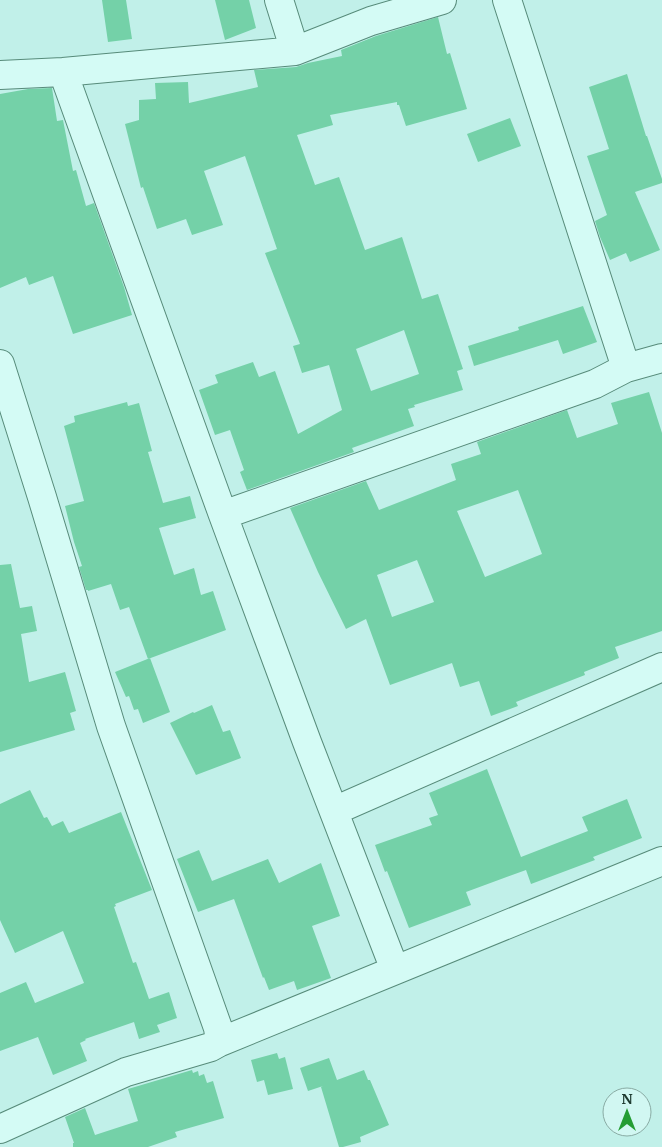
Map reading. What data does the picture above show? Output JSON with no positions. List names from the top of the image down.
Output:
{
  "north": "top"
}
